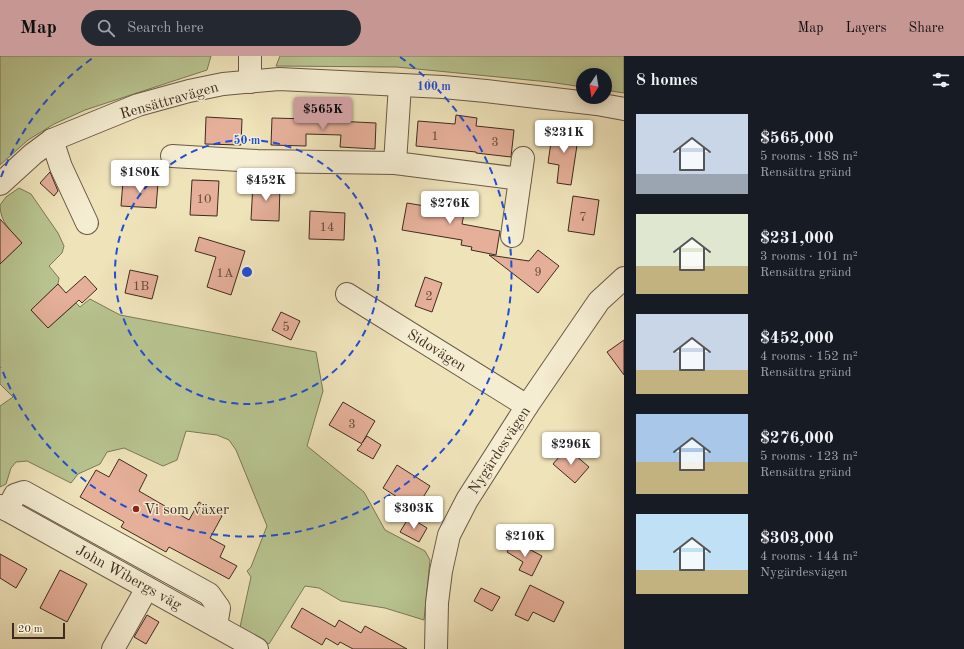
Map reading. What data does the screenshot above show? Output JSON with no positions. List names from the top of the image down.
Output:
{
  "streets": {
    "street": [
      "Rensättravägen",
      "Sidovägen",
      "Nygärdesvägen",
      "John Wibergs väg"
    ]
  },
  "crossings": [
    ["Sidovägen", "Nygärdesvägen"]
  ],
  "places": ["Vi som växer"],
  "house_numbers": [
    "1",
    "3",
    "10",
    "7",
    "14",
    "9",
    "1A",
    "1B",
    "2",
    "5",
    "3"
  ],
  "scale_bar": "20 m",
  "north": "bottom",
  "page": {
    "header": "Map",
    "search": "Search here",
    "nav": ["Map", "Layers", "Share"],
    "heading": "8 homes",
    "price": [
      "$565K",
      "$231K",
      "$180K",
      "$452K",
      "$276K",
      "$296K",
      "$303K",
      "$210K"
    ],
    "list": [
      {
        "name": "$565,000",
        "note": "5 rooms · 188 m² · Rensättra gränd"
      },
      {
        "name": "$231,000",
        "note": "3 rooms · 101 m² · Rensättra gränd"
      },
      {
        "name": "$452,000",
        "note": "4 rooms · 152 m² · Rensättra gränd"
      },
      {
        "name": "$276,000",
        "note": "5 rooms · 123 m² · Rensättra gränd"
      },
      {
        "name": "$303,000",
        "note": "4 rooms · 144 m² · Nygärdesvägen"
      }
    ],
    "scale": "20 m"
  },
  "rings": ["100 m", "50 m"]
}
